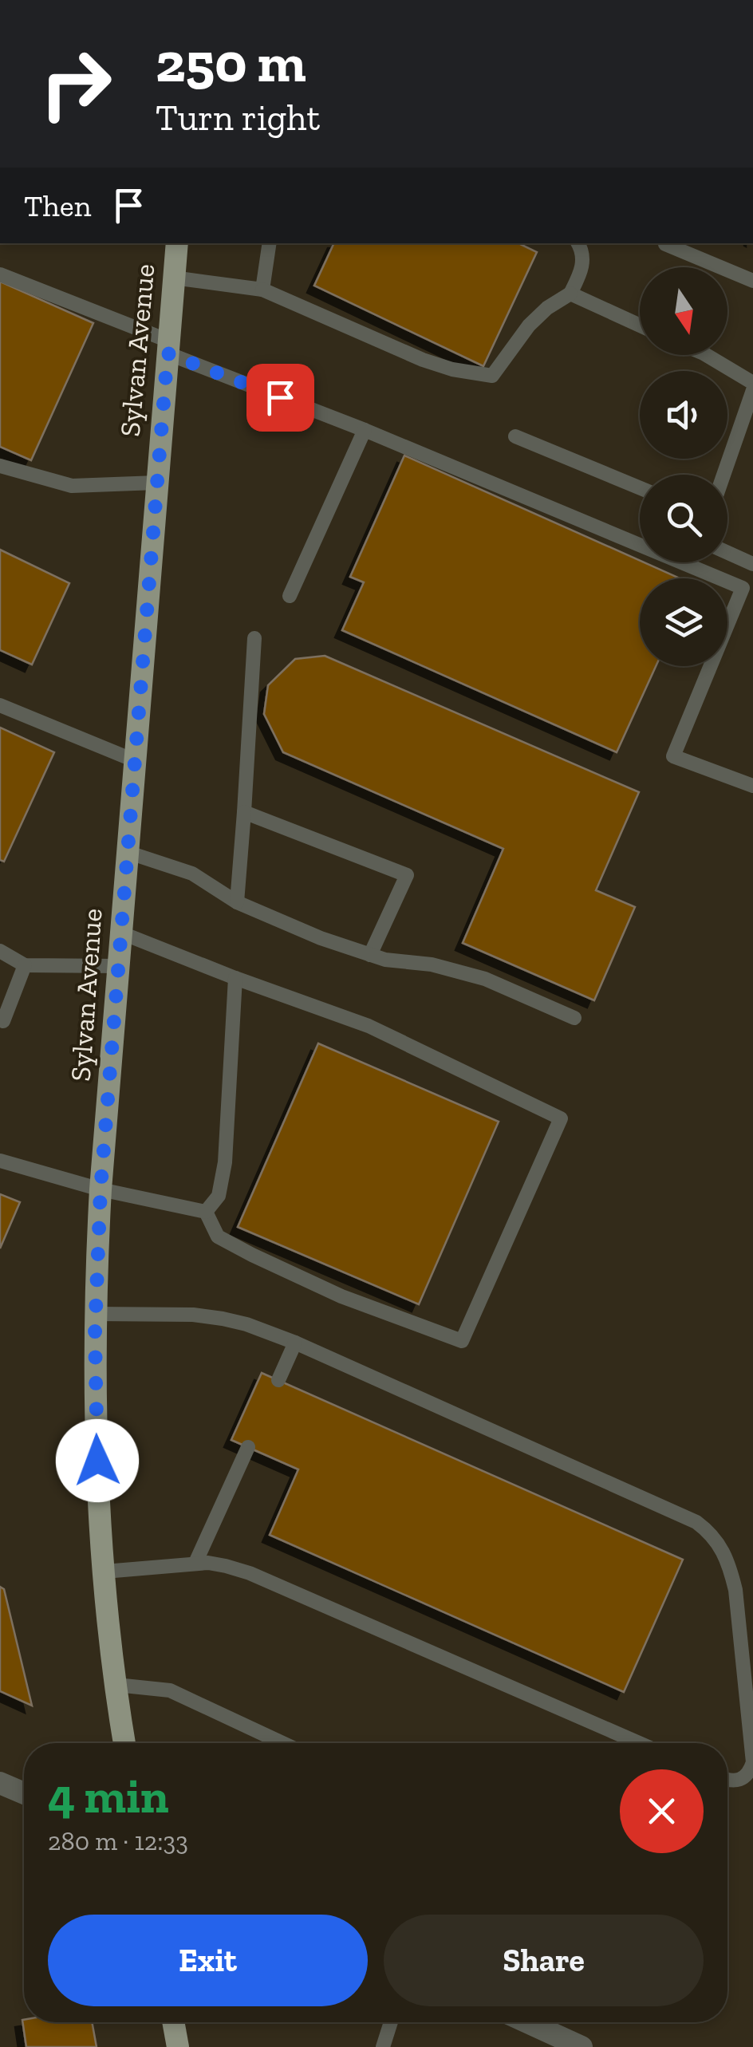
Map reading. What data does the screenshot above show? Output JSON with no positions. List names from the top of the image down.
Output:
{
  "streets": {
    "main road": ["Sylvan Avenue"]
  },
  "north": "bottom",
  "page": {
    "turn": ["250 m", "Turn right"],
    "then": "Then",
    "heading": ["4 min", "280 m · 12:33"],
    "buttons": ["Exit", "Share"]
  }
}
